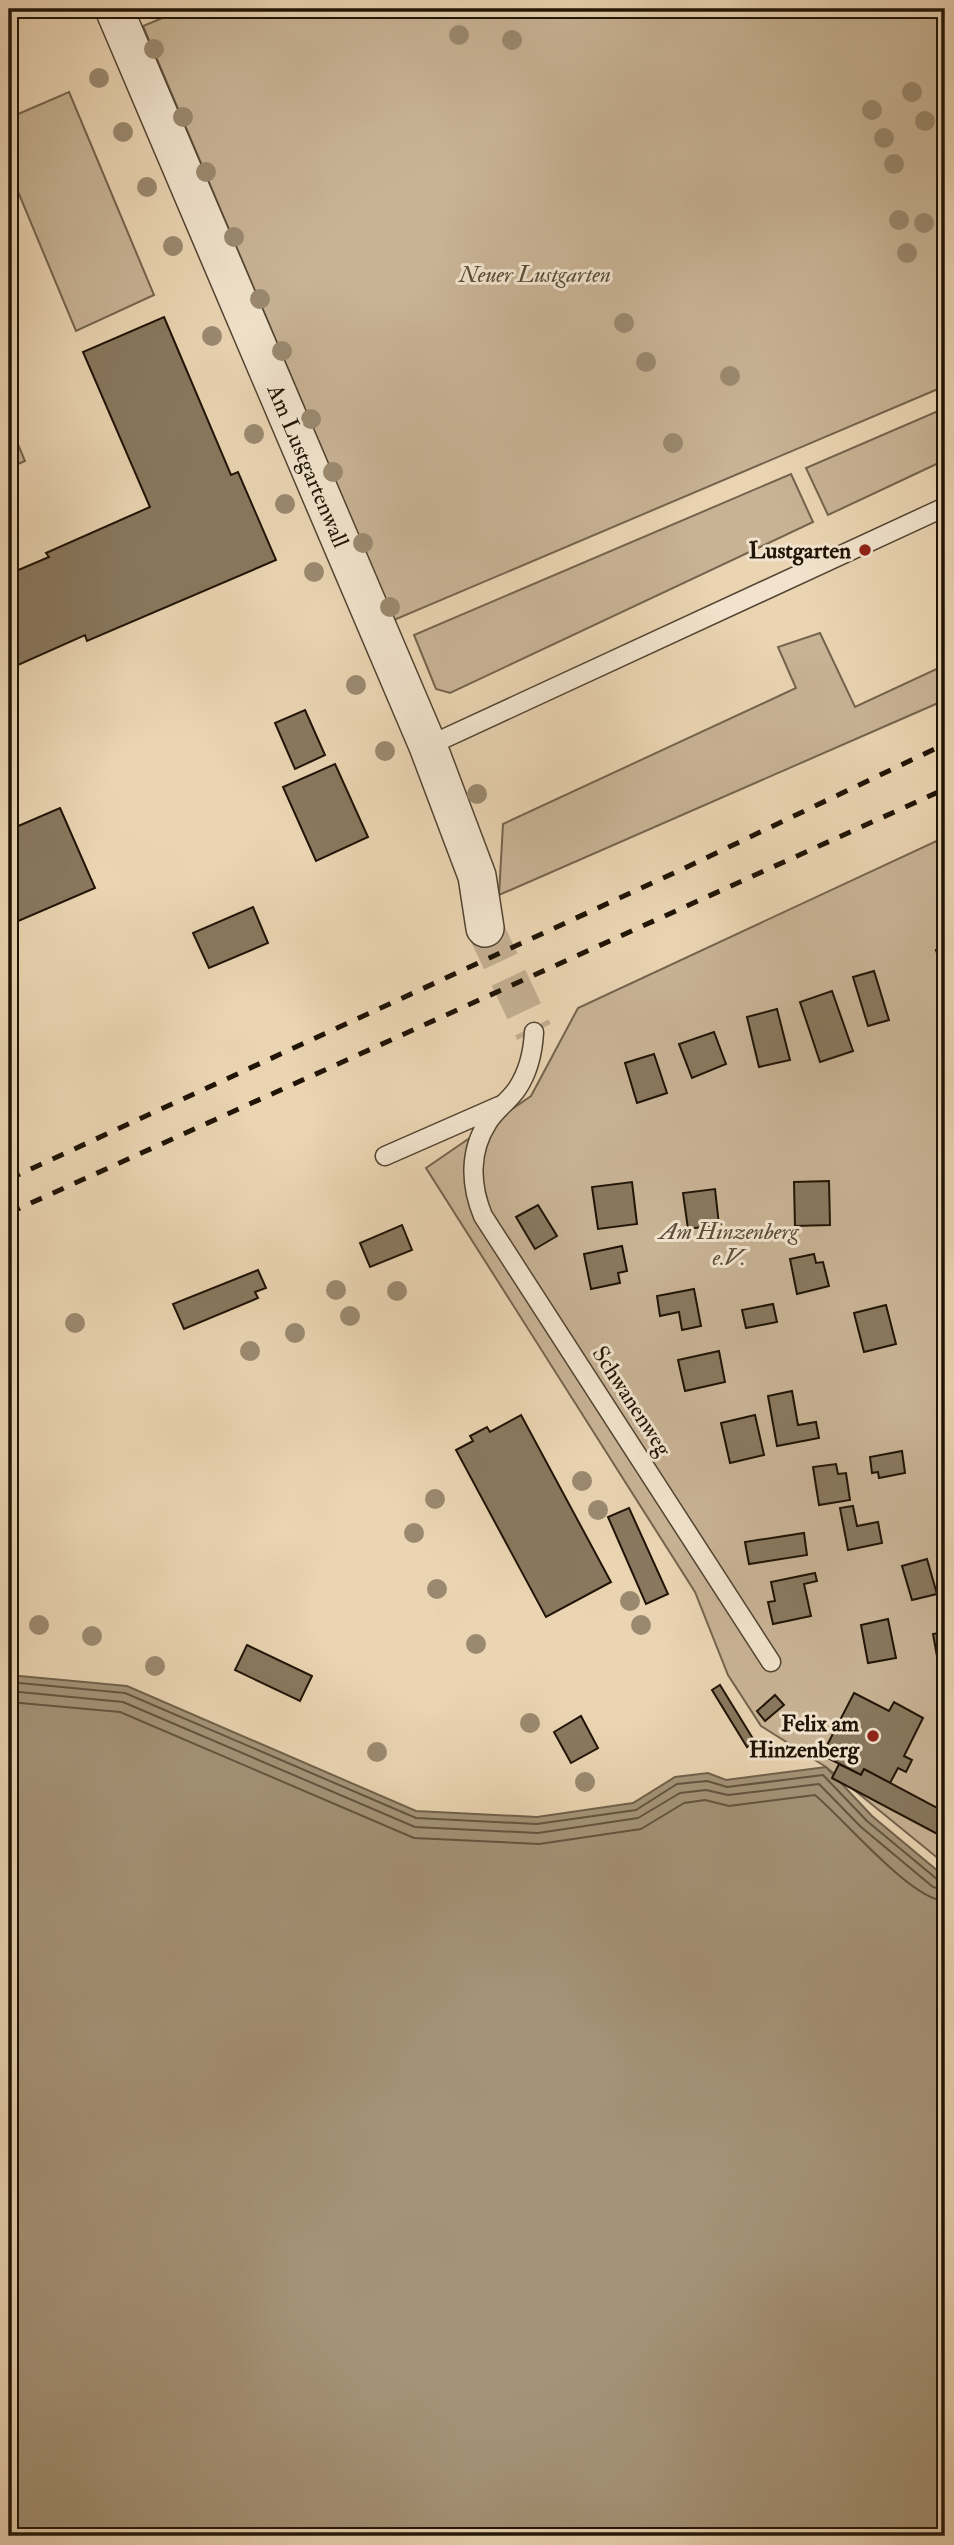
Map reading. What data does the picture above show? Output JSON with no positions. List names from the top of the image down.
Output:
{
  "streets": {
    "street": ["Am Lustgartenwall"],
    "lane": ["Schwanenweg"]
  },
  "parks": ["Neuer Lustgarten", "Am Hinzenberg e.V."],
  "places": ["Lustgarten", "Felix am Hinzenberg"]
}
